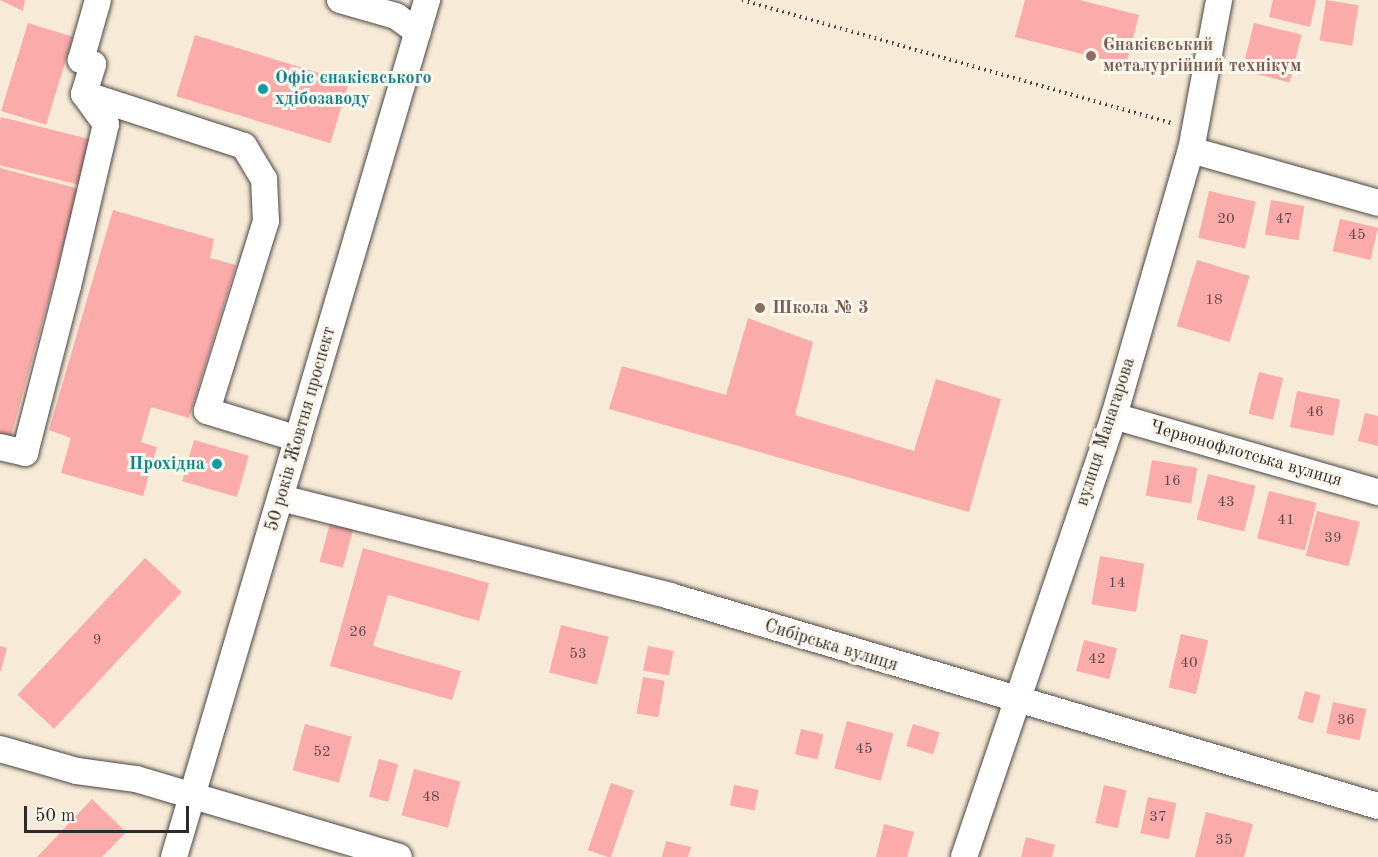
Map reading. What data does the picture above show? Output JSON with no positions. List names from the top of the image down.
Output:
{
  "streets": {
    "street": [
      "50 років Жовтня проспект",
      "вулиця Манагарова",
      "Червонофлотська вулиця",
      "Сибірська вулиця"
    ]
  },
  "crossings": [
    ["50 років Жовтня проспект", "Сибірська вулиця"],
    ["вулиця Манагарова", "Червонофлотська вулиця"],
    ["вулиця Манагарова", "Сибірська вулиця"]
  ],
  "places": [
    "Єнакієвський металургійний технікум",
    "Офіс єнакієвського хдібозаводу",
    "Школа № 3",
    "Прохідна"
  ],
  "house_numbers": [
    "20",
    "47",
    "45",
    "18",
    "46",
    "16",
    "43",
    "41",
    "39",
    "14",
    "26",
    "9",
    "53",
    "42",
    "40",
    "36",
    "45",
    "52",
    "48",
    "37",
    "35"
  ],
  "scale_bar": "50 m"
}
